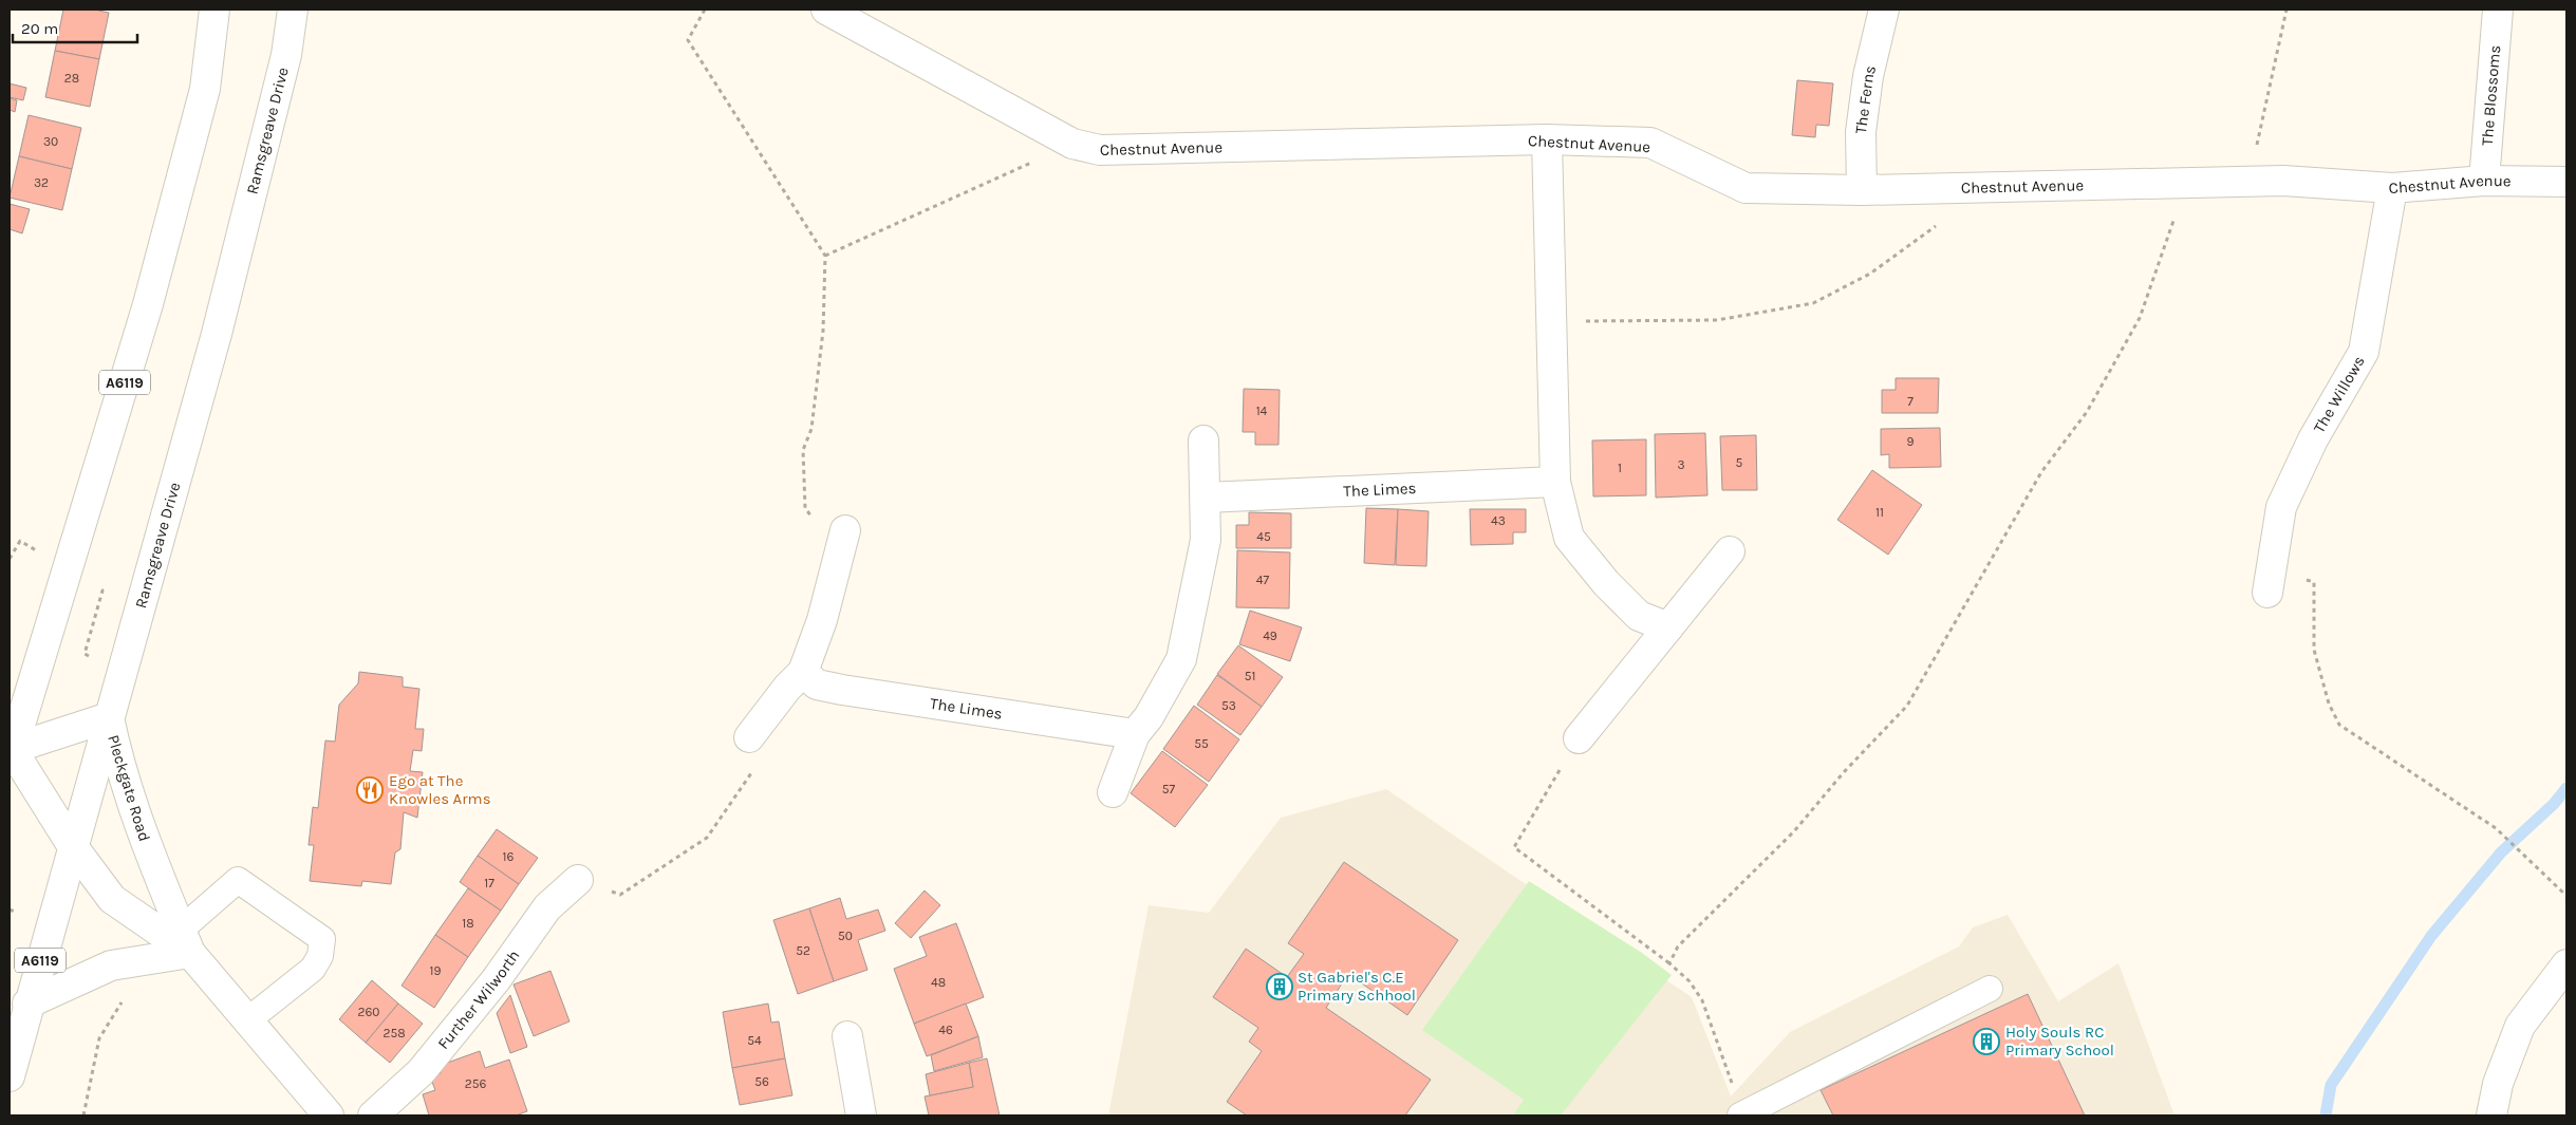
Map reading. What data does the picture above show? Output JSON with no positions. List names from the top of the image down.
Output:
{
  "streets": {
    "main road": [
      "The Blossoms",
      "The Ferns",
      "Ramsgreave Drive",
      "Chestnut Avenue",
      "A6119",
      "The Willows",
      "The Limes",
      "Pleckgate Road",
      "Further Wilworth"
    ]
  },
  "crossings": [
    ["The Blossoms", "Chestnut Avenue"],
    ["The Ferns", "Chestnut Avenue"],
    ["Ramsgreave Drive", "Pleckgate Road"],
    ["Chestnut Avenue", "The Willows"],
    ["A6119", "Pleckgate Road"]
  ],
  "places": {
    "restaurant": ["Ego at The Knowles Arms"],
    "building": ["St Gabriel's C.E Primary Schhool", "Holy Souls RC Primary School"]
  },
  "house_numbers": [
    "28",
    "30",
    "32",
    "7",
    "14",
    "9",
    "5",
    "3",
    "1",
    "11",
    "43",
    "45",
    "47",
    "49",
    "51",
    "53",
    "55",
    "57",
    "16",
    "17",
    "18",
    "50",
    "52",
    "19",
    "48",
    "260",
    "46",
    "258",
    "54",
    "56",
    "256"
  ],
  "scale_bar": "20 m"
}
